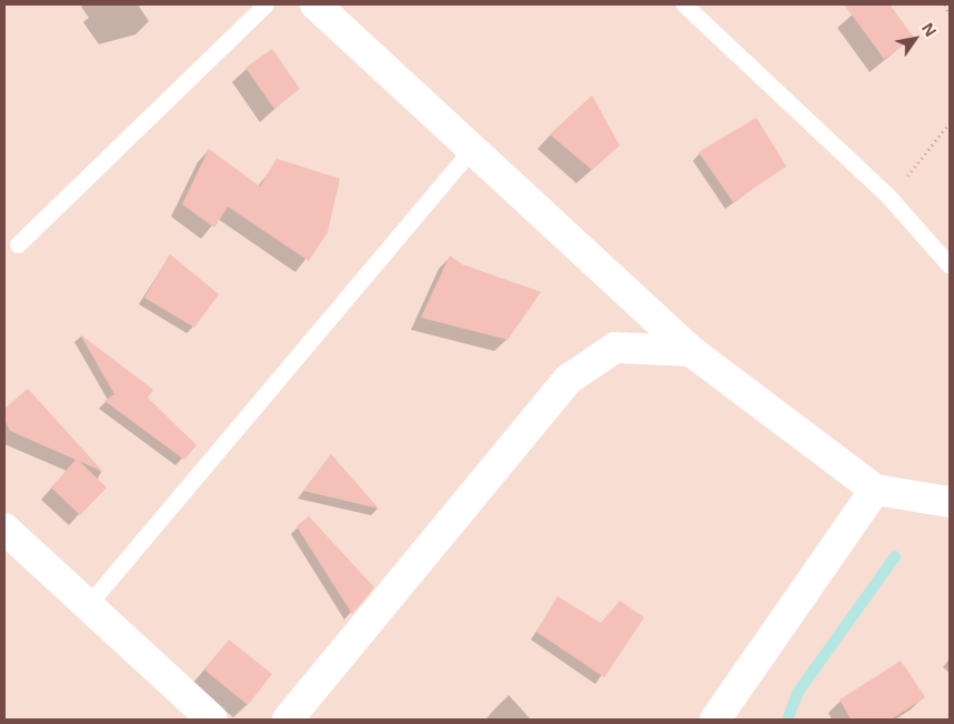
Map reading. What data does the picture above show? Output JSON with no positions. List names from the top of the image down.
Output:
{
  "north": "top right"
}
